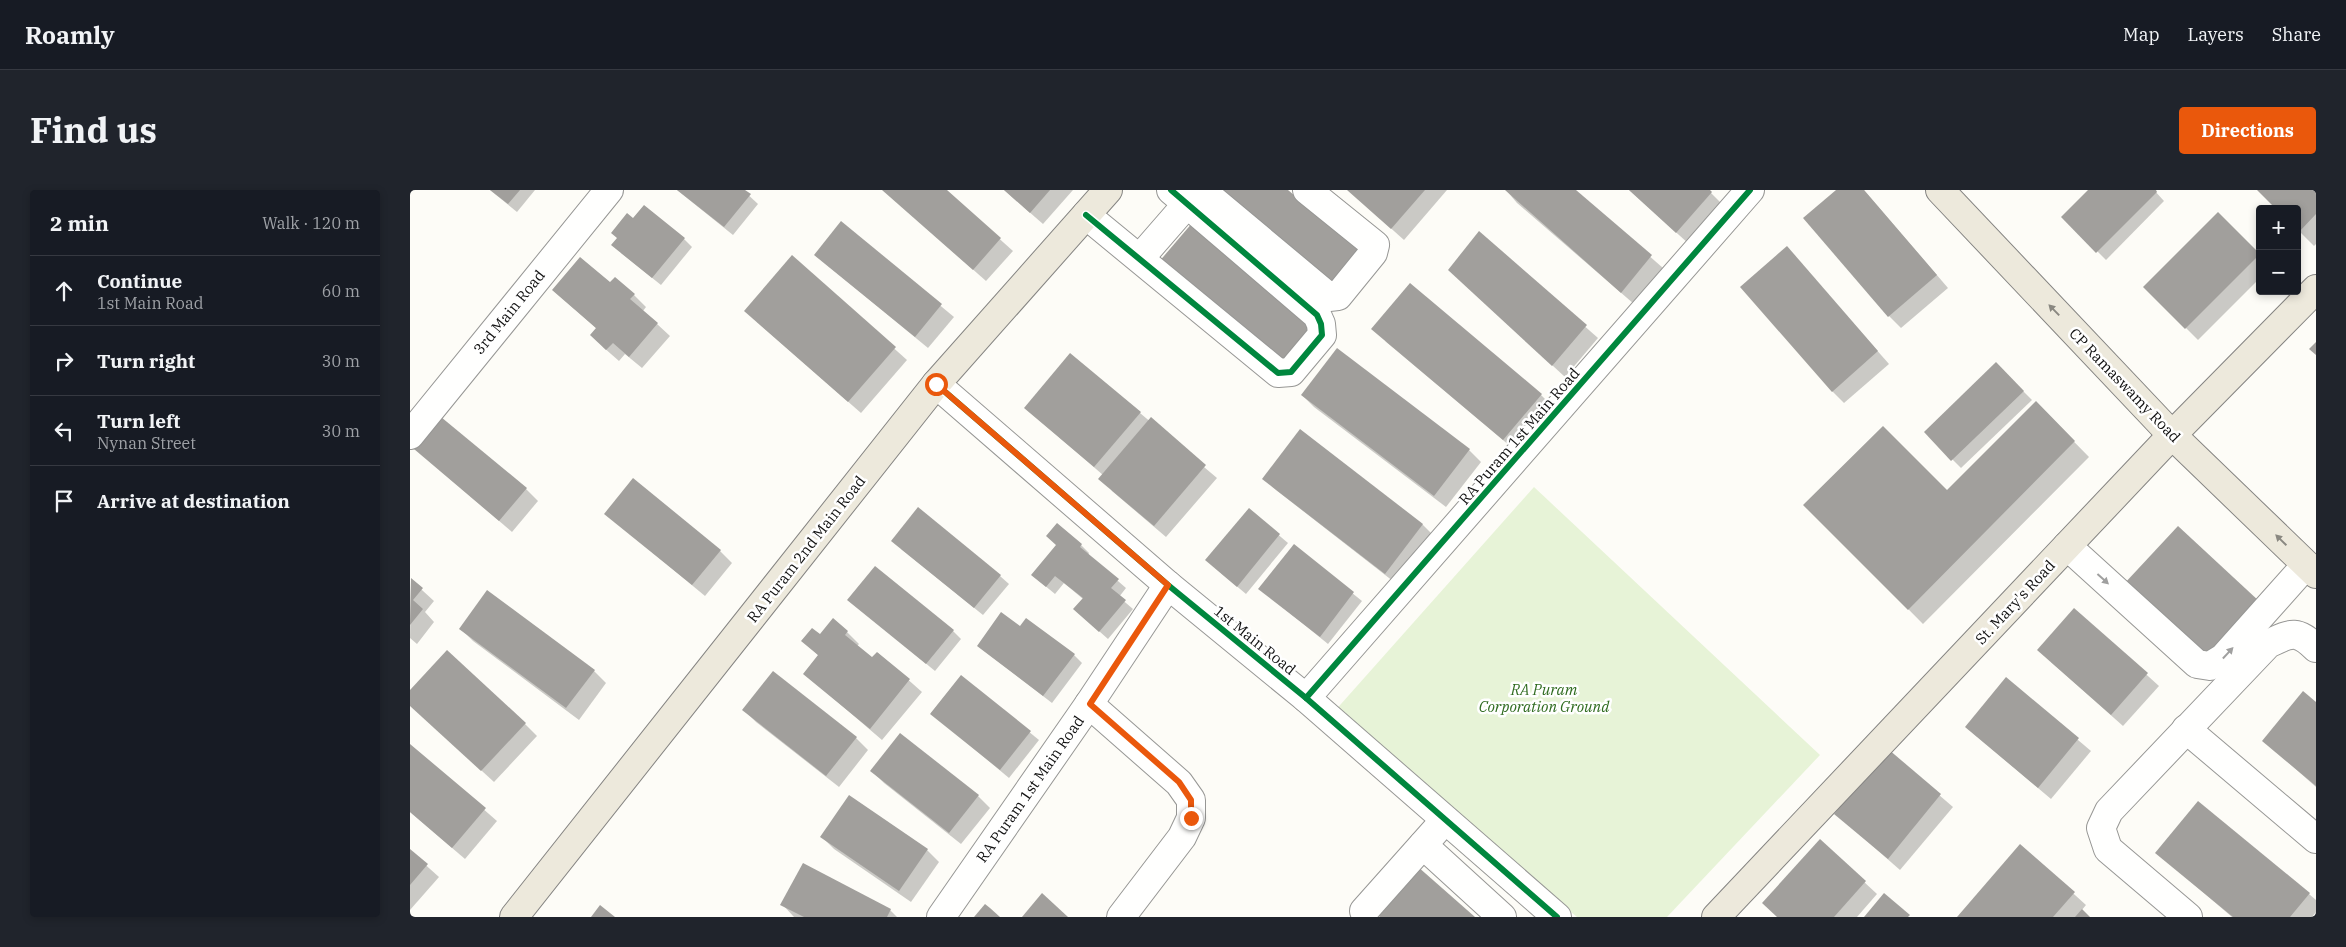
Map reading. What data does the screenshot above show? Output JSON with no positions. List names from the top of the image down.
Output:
{
  "streets": {
    "main road": ["CP Ramaswamy Road", "RA Puram 2nd Main Road", "St. Mary's Road"],
    "street": ["3rd Main Road", "RA Puram 1st Main Road", "1st Main Road"]
  },
  "crossings": [
    ["CP Ramaswamy Road", "St. Mary's Road"],
    ["RA Puram 1st Main Road", "1st Main Road"],
    ["RA Puram 2nd Main Road", "1st Main Road"]
  ],
  "one_way": ["CP Ramaswamy Road"],
  "parks": ["RA Puram Corporation Ground"],
  "page": {
    "header": "Roamly",
    "nav": ["Map", "Layers", "Share"],
    "title": "Find us",
    "buttons": "Directions",
    "heading": ["2 min", "Walk · 120 m"],
    "map_buttons": ["+", "−"],
    "list": [
      ["Continue", "1st Main Road", "60 m"],
      ["Turn right", "30 m"],
      ["Turn left", "Nynan Street", "30 m"],
      "Arrive at destination"
    ]
  }
}
